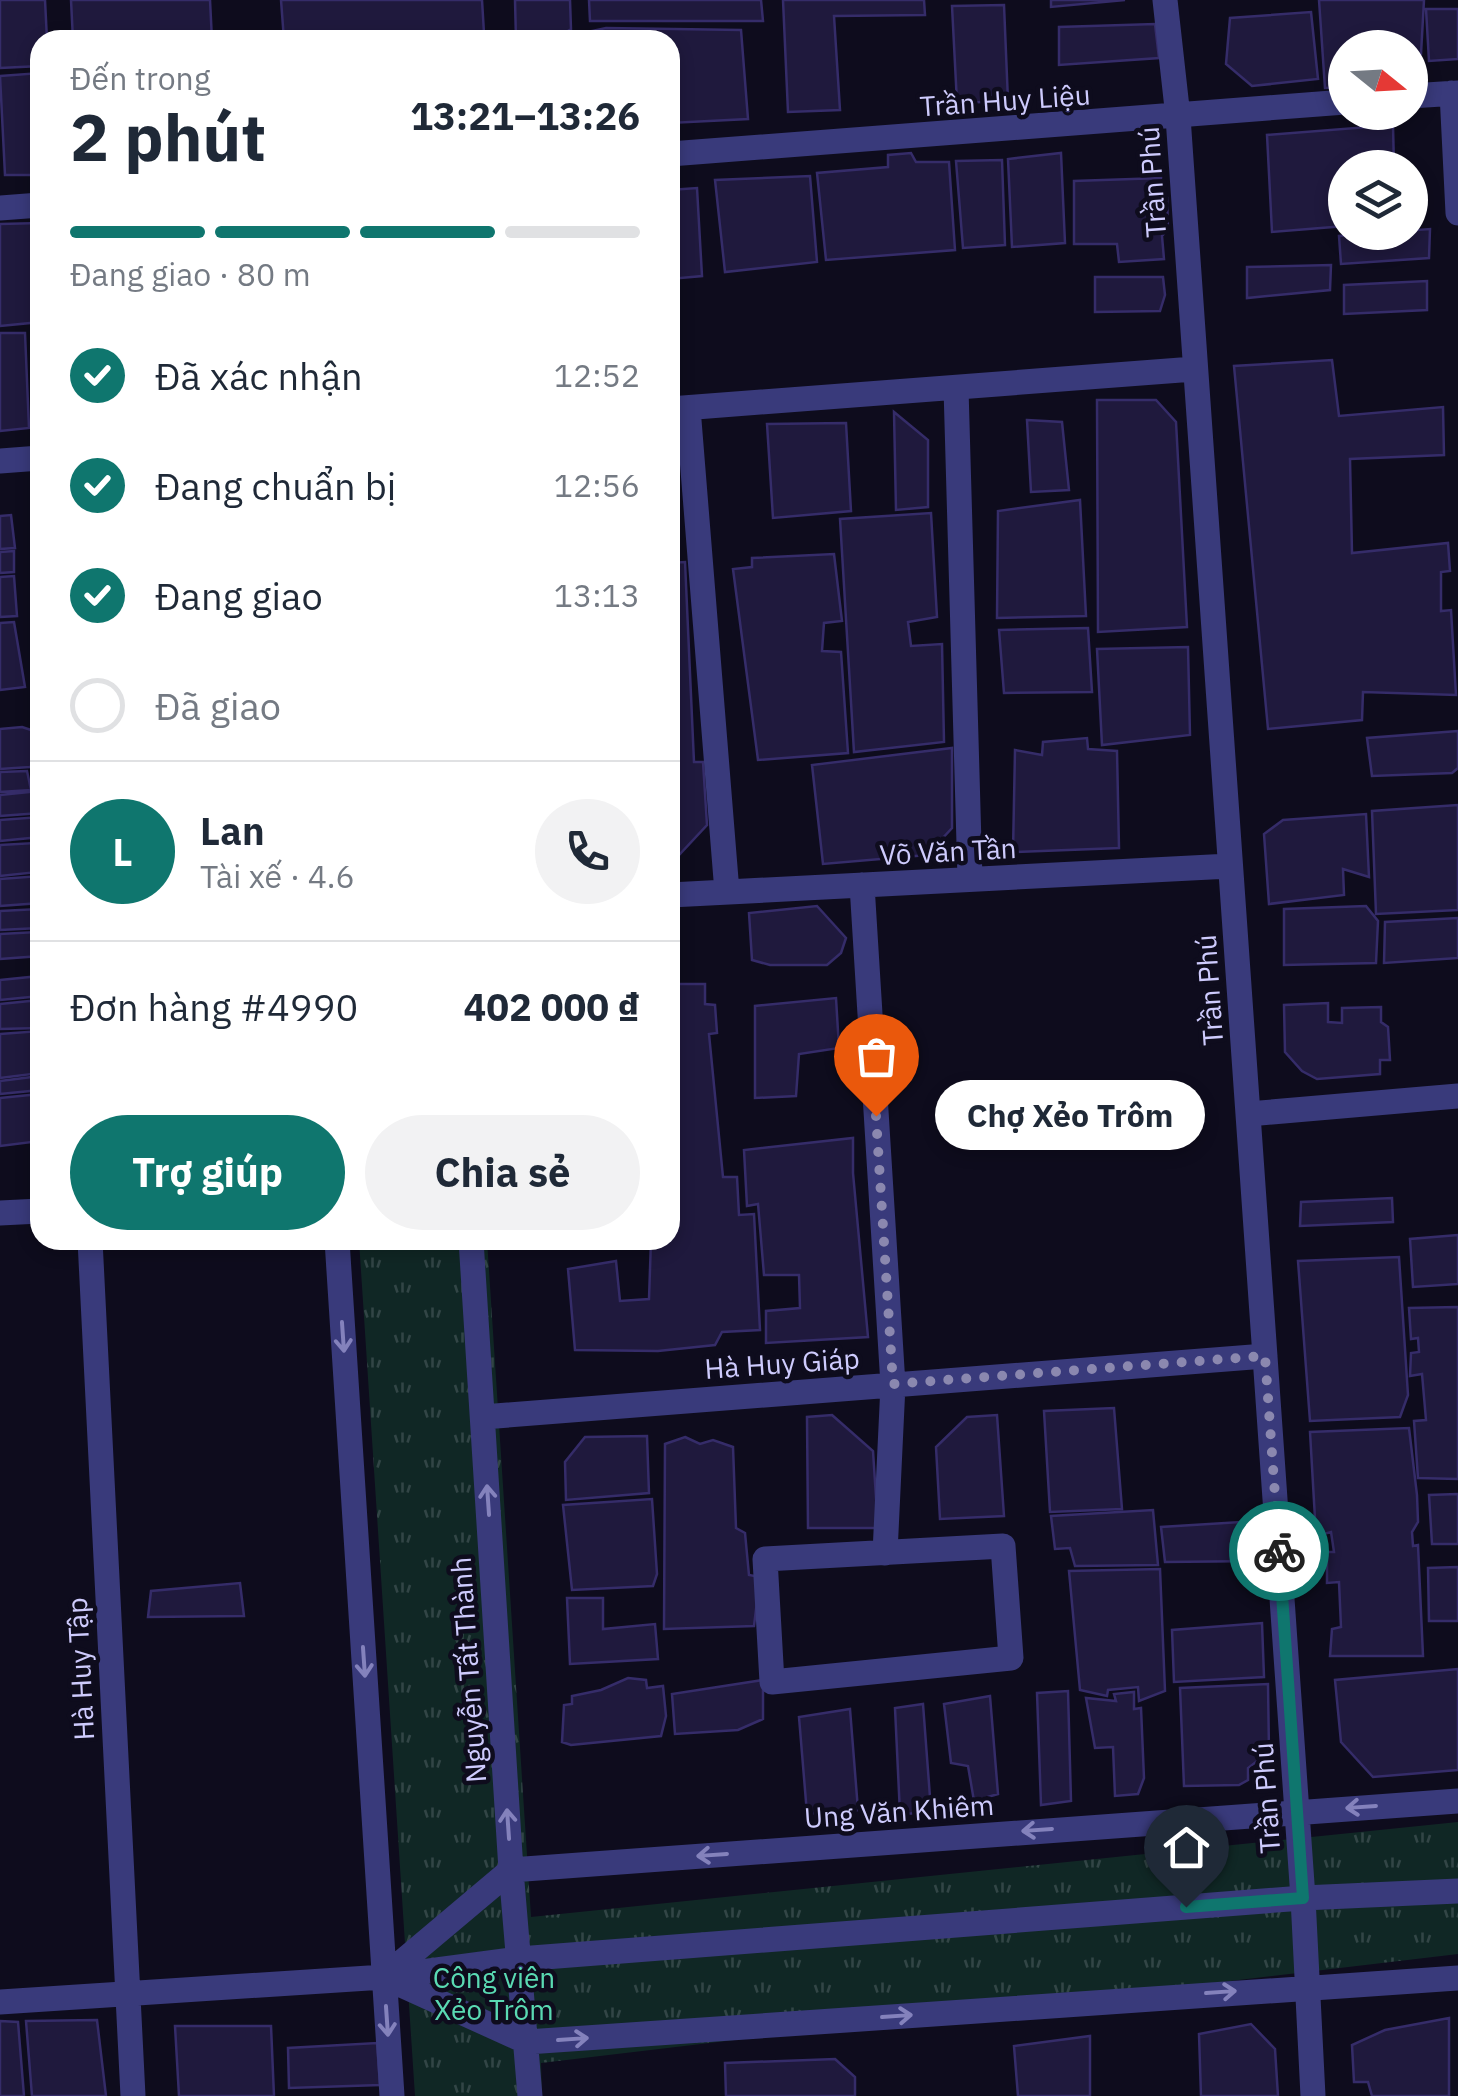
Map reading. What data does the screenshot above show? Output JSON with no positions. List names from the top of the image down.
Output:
{
  "streets": {
    "street": [
      "Trần Huy Liệu",
      "Trần Phú",
      "Võ Văn Tần",
      "Hà Huy Giáp",
      "Hà Huy Tập",
      "Nguyễn Tất Thành",
      "Ung Văn Khiêm"
    ]
  },
  "crossings": [
    ["Trần Huy Liệu", "Trần Phú"],
    ["Trần Phú", "Võ Văn Tần"],
    ["Trần Phú", "Hà Huy Giáp"],
    ["Trần Phú", "Ung Văn Khiêm"],
    ["Hà Huy Giáp", "Nguyễn Tất Thành"],
    ["Nguyễn Tất Thành", "Ung Văn Khiêm"]
  ],
  "parks": ["Công viên Xẻo Trôm"],
  "places": ["Chợ Xẻo Trôm"],
  "north": "right",
  "page": {
    "heading": ["2 phút", "Đến trong", "13:21–13:26"],
    "panel": [
      "Lan",
      "Tài xế · 4.6",
      "Đơn hàng #4990",
      "402 000 ₫"
    ],
    "bar": "Đang giao · 80 m",
    "list": [
      ["Đã xác nhận", "12:52"],
      ["Đang chuẩn bị", "12:56"],
      ["Đang giao", "13:13"],
      "Đã giao"
    ],
    "round": "L",
    "bubble": "Chợ Xẻo Trôm",
    "buttons": ["Trợ giúp", "Chia sẻ"]
  }
}
